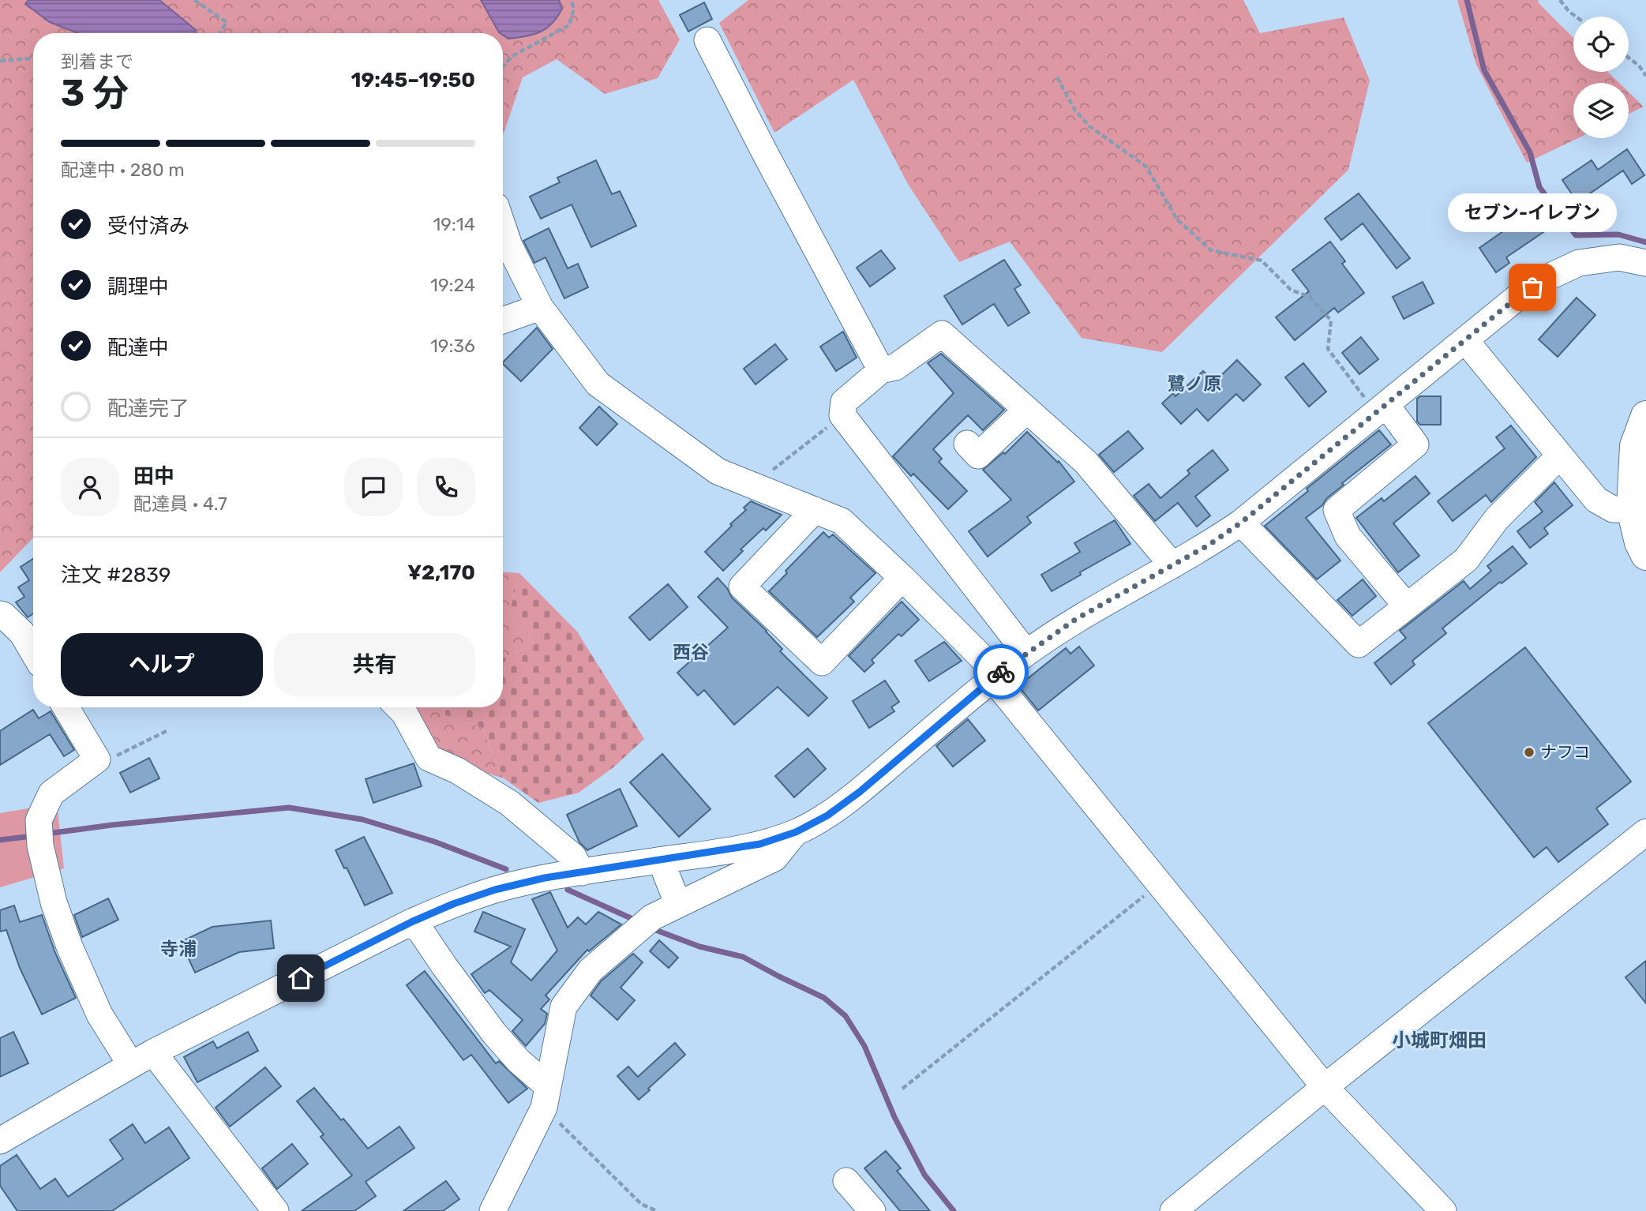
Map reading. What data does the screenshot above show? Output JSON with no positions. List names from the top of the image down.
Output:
{
  "districts": [
    "鷺ノ原",
    "西谷",
    "寺浦",
    "小城町畑田"
  ],
  "places": ["セブン-イレブン", "ナフコ"],
  "page": {
    "heading": ["3 分", "到着まで", "19:45–19:50"],
    "panel": [
      "田中",
      "配達員 · 4.7",
      "注文 #2839",
      "¥2,170"
    ],
    "bar": "配達中 · 280 m",
    "bubble": "セブン-イレブン",
    "list": [
      ["受付済み", "19:14"],
      ["調理中", "19:24"],
      ["配達中", "19:36"],
      "配達完了"
    ],
    "buttons": ["ヘルプ", "共有"]
  }
}
